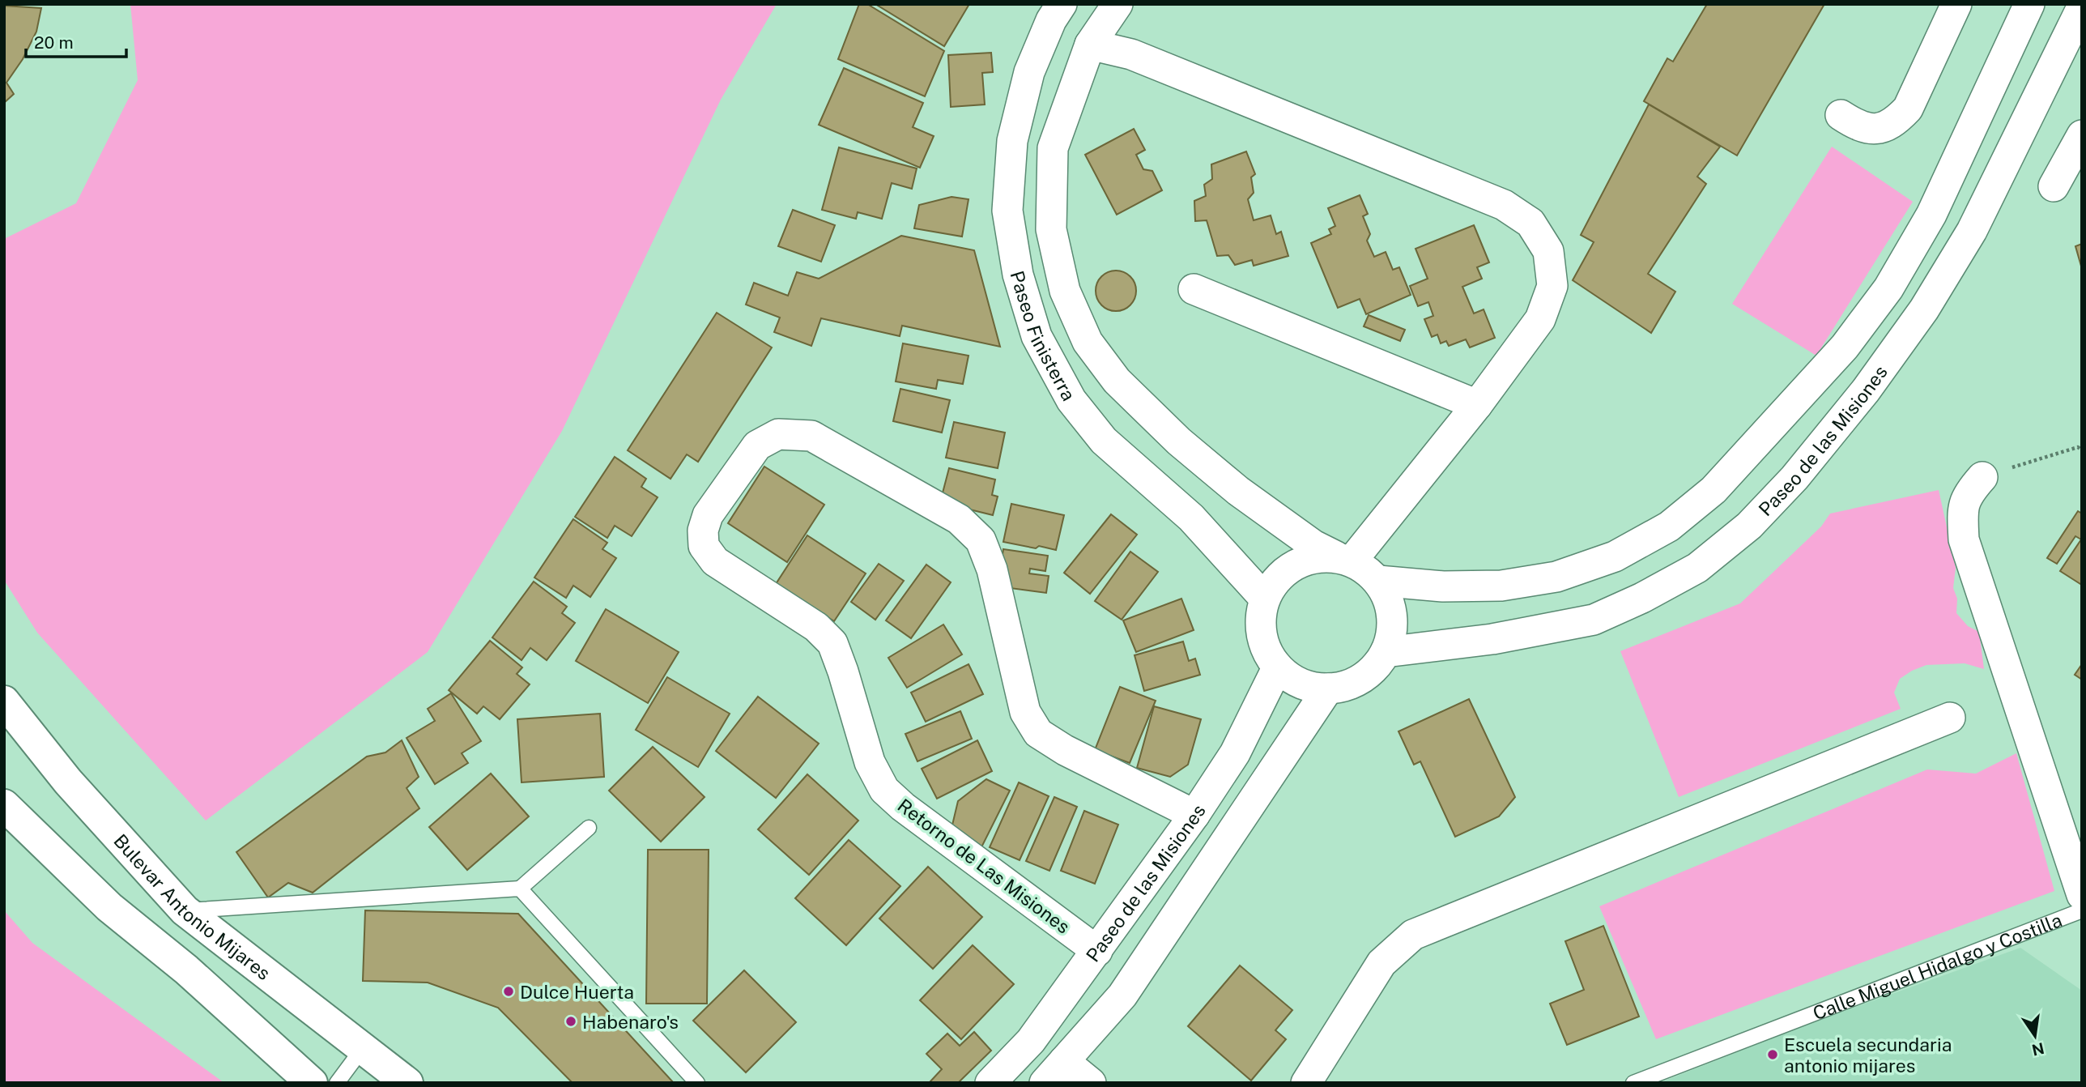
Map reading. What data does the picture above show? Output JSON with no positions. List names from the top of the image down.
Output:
{
  "streets": {
    "main road": ["Bulevar Antonio Mijares"],
    "street": ["Paseo Finisterra", "Paseo de las Misiones", "Retorno de Las Misiones"],
    "lane": ["Calle Miguel Hidalgo y Costilla"]
  },
  "crossings": [
    ["Paseo Finisterra", "Paseo de las Misiones"],
    ["Paseo de las Misiones", "Retorno de Las Misiones"]
  ],
  "places": ["Dulce Huerta", "Habenaro's", "Escuela secundaria antonio mijares"],
  "scale_bar": "20 m",
  "north": "bottom"
}
